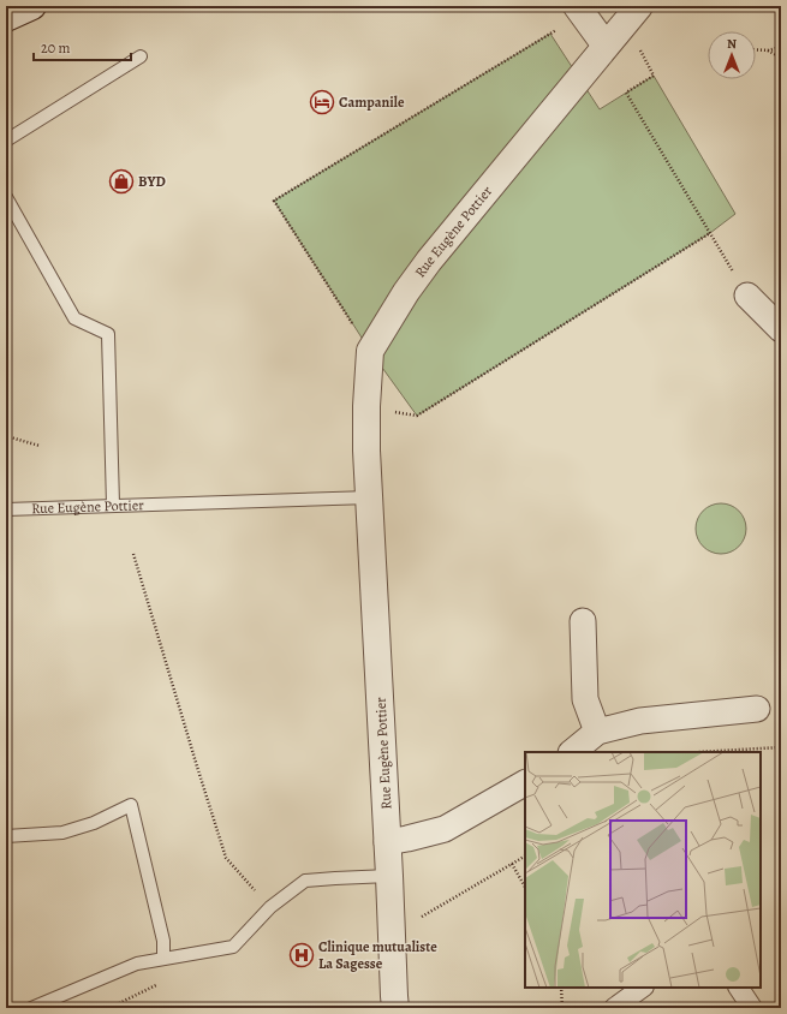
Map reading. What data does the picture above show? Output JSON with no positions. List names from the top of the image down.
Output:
{
  "streets": {
    "street": ["Rue Eugène Pottier"]
  },
  "places": {
    "hotel": ["Campanile"],
    "shop": ["BYD"],
    "hospital": ["Clinique mutualiste La Sagesse"]
  },
  "scale_bar": "20 m",
  "north": "top"
}
